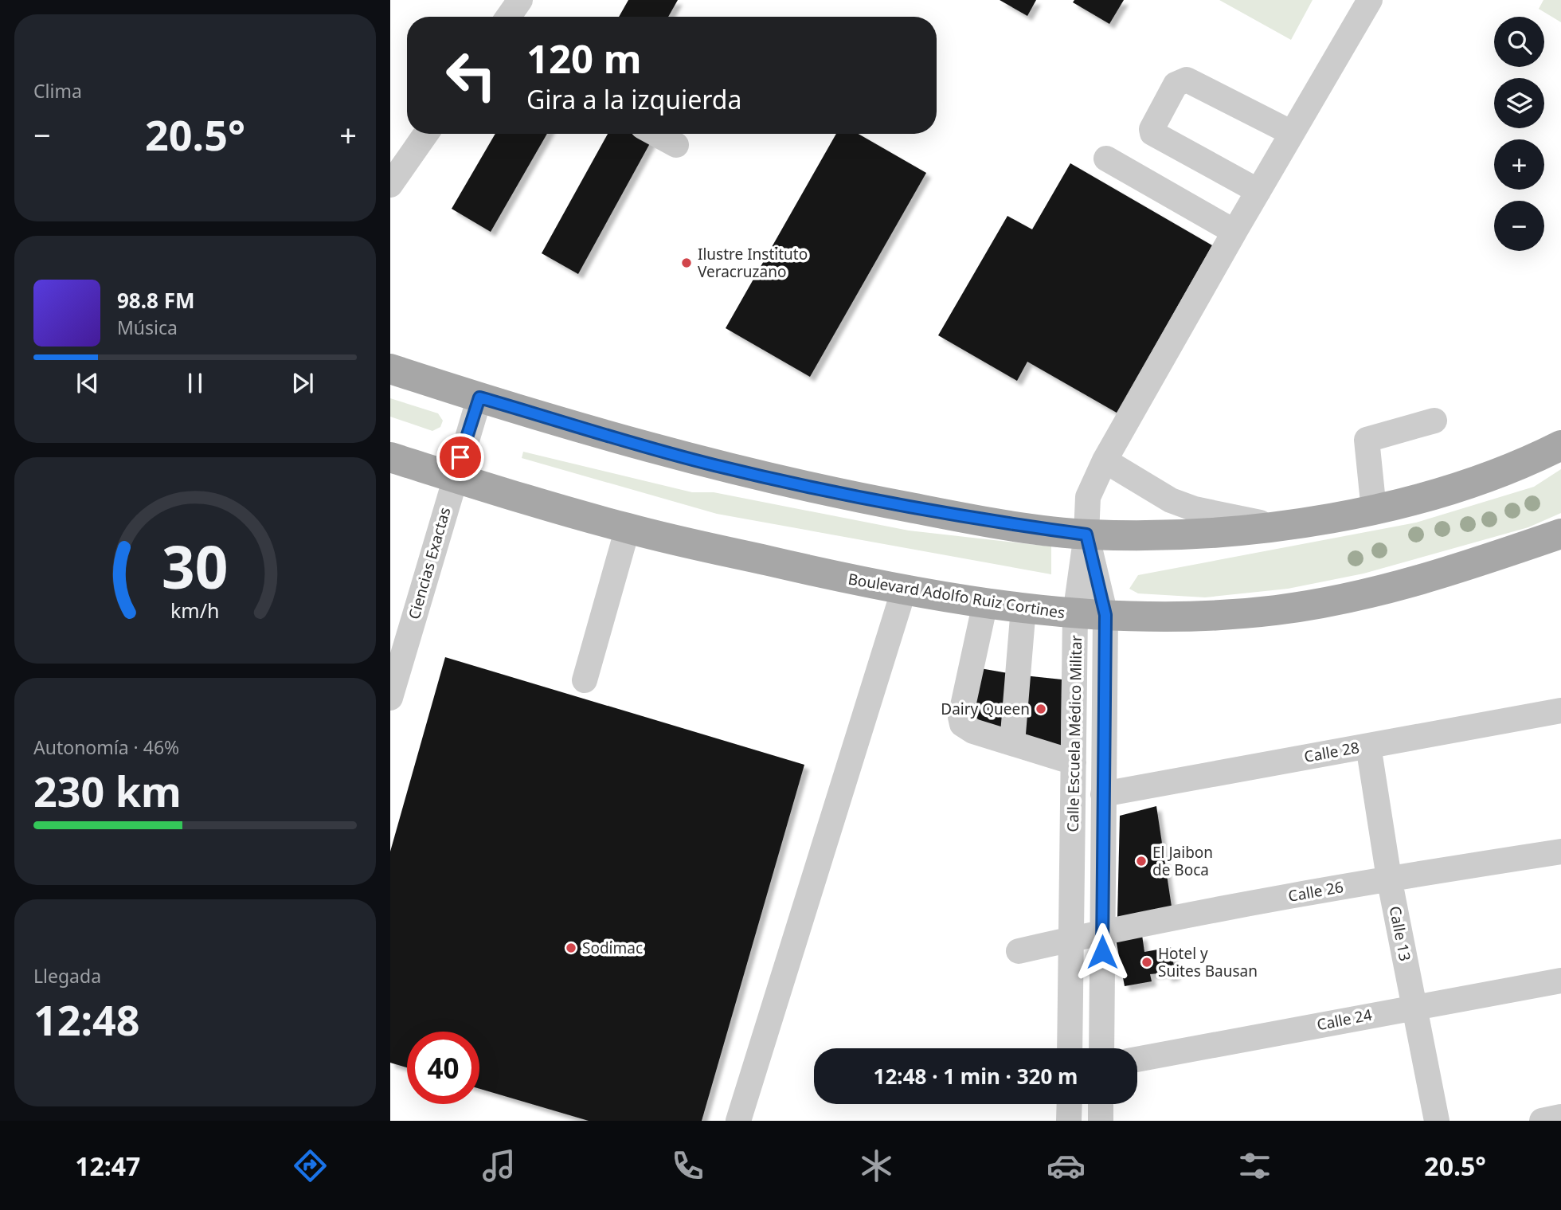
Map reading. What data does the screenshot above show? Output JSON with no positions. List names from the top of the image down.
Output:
{
  "streets": {
    "main road": ["Boulevard Adolfo Ruiz Cortines"],
    "street": [
      "Ciencias Exactas",
      "Calle Escuela Médico Militar",
      "Calle 28",
      "Calle 26",
      "Calle 13",
      "Calle 24"
    ]
  },
  "crossings": [
    ["Ciencias Exactas", "Boulevard Adolfo Ruiz Cortines"],
    ["Boulevard Adolfo Ruiz Cortines", "Calle Escuela Médico Militar"],
    ["Calle Escuela Médico Militar", "Calle 28"],
    ["Calle Escuela Médico Militar", "Calle 26"],
    ["Calle 28", "Calle 13"],
    ["Calle 26", "Calle 13"],
    ["Calle 13", "Calle 24"]
  ],
  "places": [
    "Ilustre Instituto Veracruzano",
    "Dairy Queen",
    "El Jaibon de Boca",
    "Sodimac",
    "Hotel y Suites Bausan"
  ],
  "page": {
    "tile": [
      "Clima",
      ["Autonomía · 46%", "230 km"],
      ["Llegada", "12:48"]
    ],
    "map_buttons": ["+", "−"],
    "turn": ["120 m", "Gira a la izquierda"],
    "heat": ["−", "20.5°", "+"],
    "song": ["98.8 FM", "Música"],
    "limit": "40",
    "trip": "12:48 · 1 min · 320 m",
    "tabs": ["12:47", "20.5°"],
    "gauge": ["30", "km/h"]
  }
}
